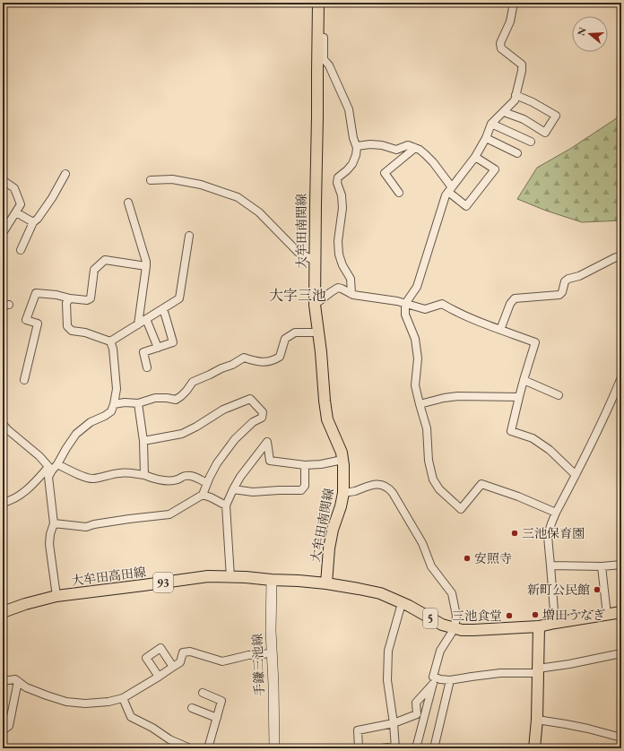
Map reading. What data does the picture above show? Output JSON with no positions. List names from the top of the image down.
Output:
{
  "streets": {
    "main road": [
      "大牟田南関線",
      "大牟田高田線",
      "93",
      "5",
      "手鎌三池線"
    ]
  },
  "crossings": [
    ["大牟田南関線", "大牟田高田線"],
    ["大牟田南関線", "5"],
    ["大牟田高田線", "5"],
    ["大牟田高田線", "手鎌三池線"]
  ],
  "districts": ["大字三池"],
  "places": [
    "三池保育園",
    "安照寺",
    "新町公民館",
    "増田うなぎ",
    "三池食堂"
  ],
  "north": "left"
}
